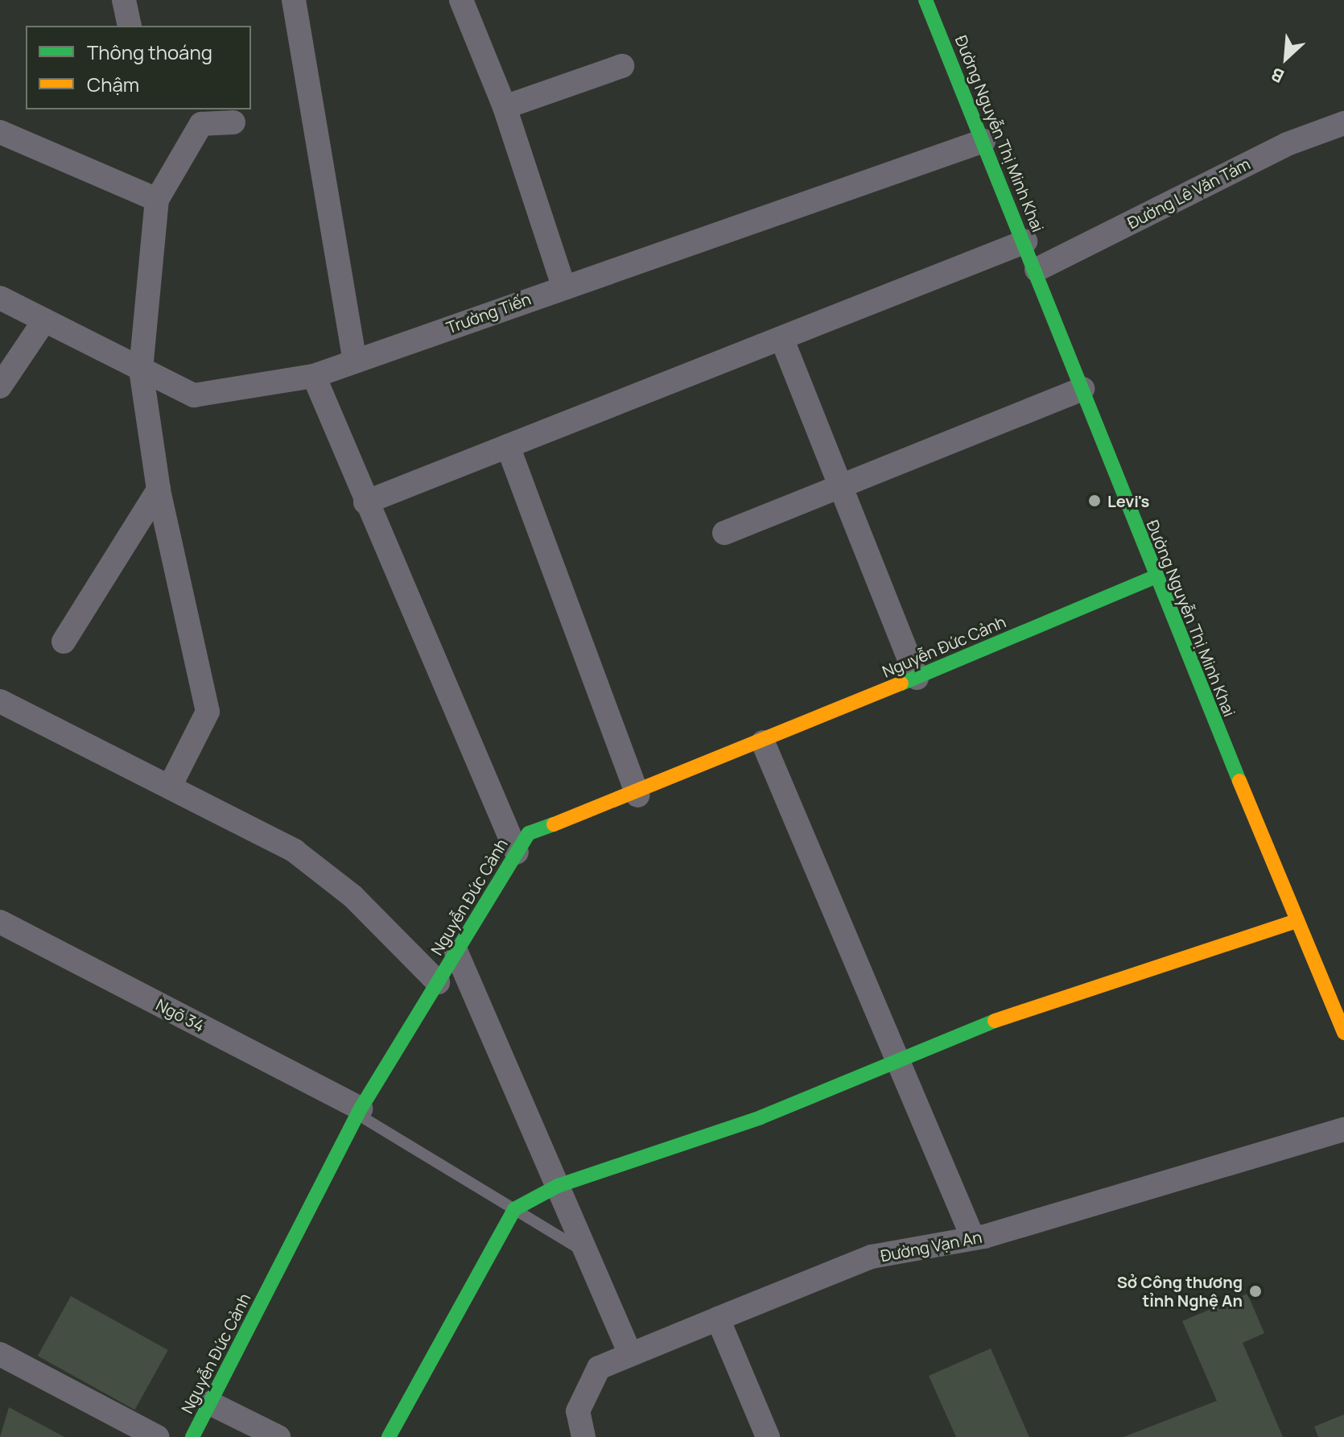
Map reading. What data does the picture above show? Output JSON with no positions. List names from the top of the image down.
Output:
{
  "streets": {
    "street": [
      "Đường Nguyễn Thị Minh Khai",
      "Đường Lê Văn Tám",
      "Trường Tiến",
      "Nguyễn Đức Cảnh",
      "Ngõ 34",
      "Đường Vạn An"
    ]
  },
  "crossings": [
    ["Đường Nguyễn Thị Minh Khai", "Đường Lê Văn Tám"],
    ["Đường Nguyễn Thị Minh Khai", "Trường Tiến"],
    ["Đường Nguyễn Thị Minh Khai", "Nguyễn Đức Cảnh"],
    ["Nguyễn Đức Cảnh", "Ngõ 34"]
  ],
  "places": ["Levi's", "Sở Công thương tỉnh Nghệ An"],
  "legend": ["Thông thoáng", "Chậm"],
  "north": "bottom left"
}
